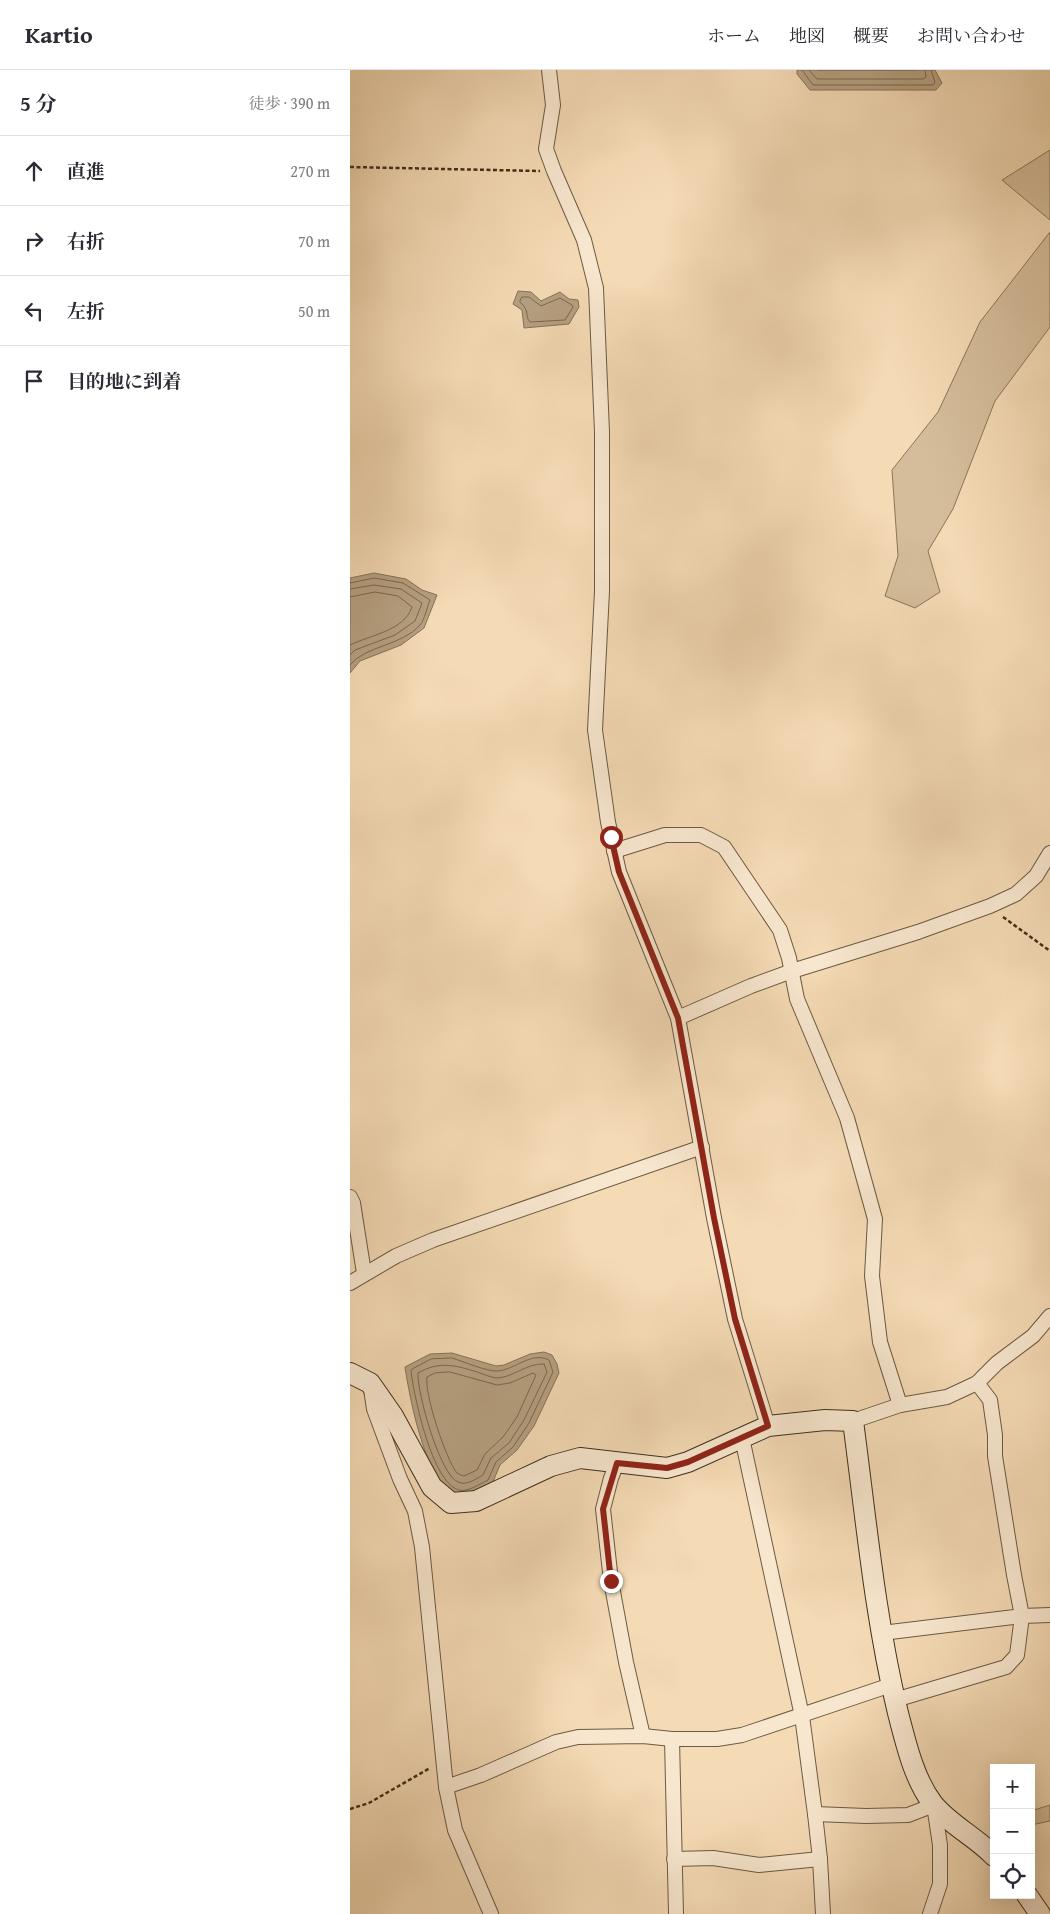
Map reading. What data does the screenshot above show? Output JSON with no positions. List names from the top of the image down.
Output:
{
  "page": {
    "header": "Kartio",
    "nav": [
      "ホーム",
      "地図",
      "概要",
      "お問い合わせ"
    ],
    "heading": ["5 分", "徒歩 · 390 m"],
    "list": [
      ["直進", "270 m"],
      ["右折", "70 m"],
      ["左折", "50 m"],
      "目的地に到着"
    ],
    "map_buttons": ["+", "−"]
  }
}
